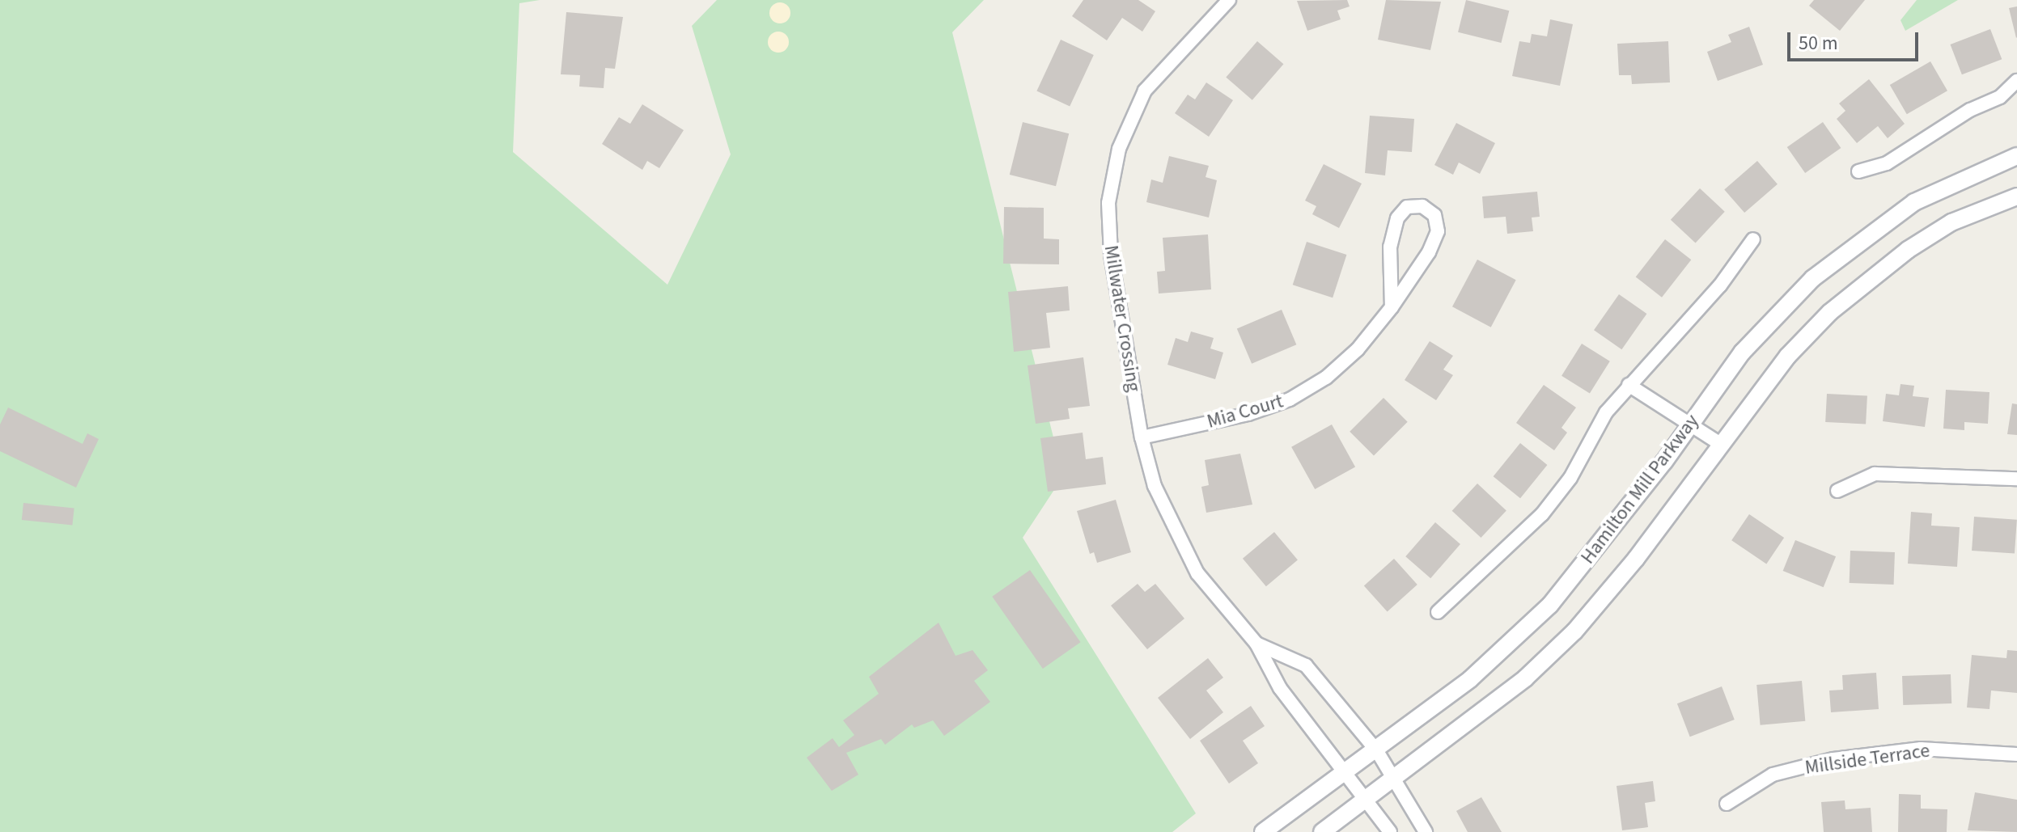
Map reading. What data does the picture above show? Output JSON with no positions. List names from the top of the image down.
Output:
{
  "streets": {
    "street": [
      "Millwater Crossing",
      "Mia Court",
      "Hamilton Mill Parkway",
      "Millside Terrace"
    ]
  },
  "crossings": [
    ["Millwater Crossing", "Mia Court"],
    ["Millwater Crossing", "Hamilton Mill Parkway"]
  ],
  "scale_bar": "50 m"
}
